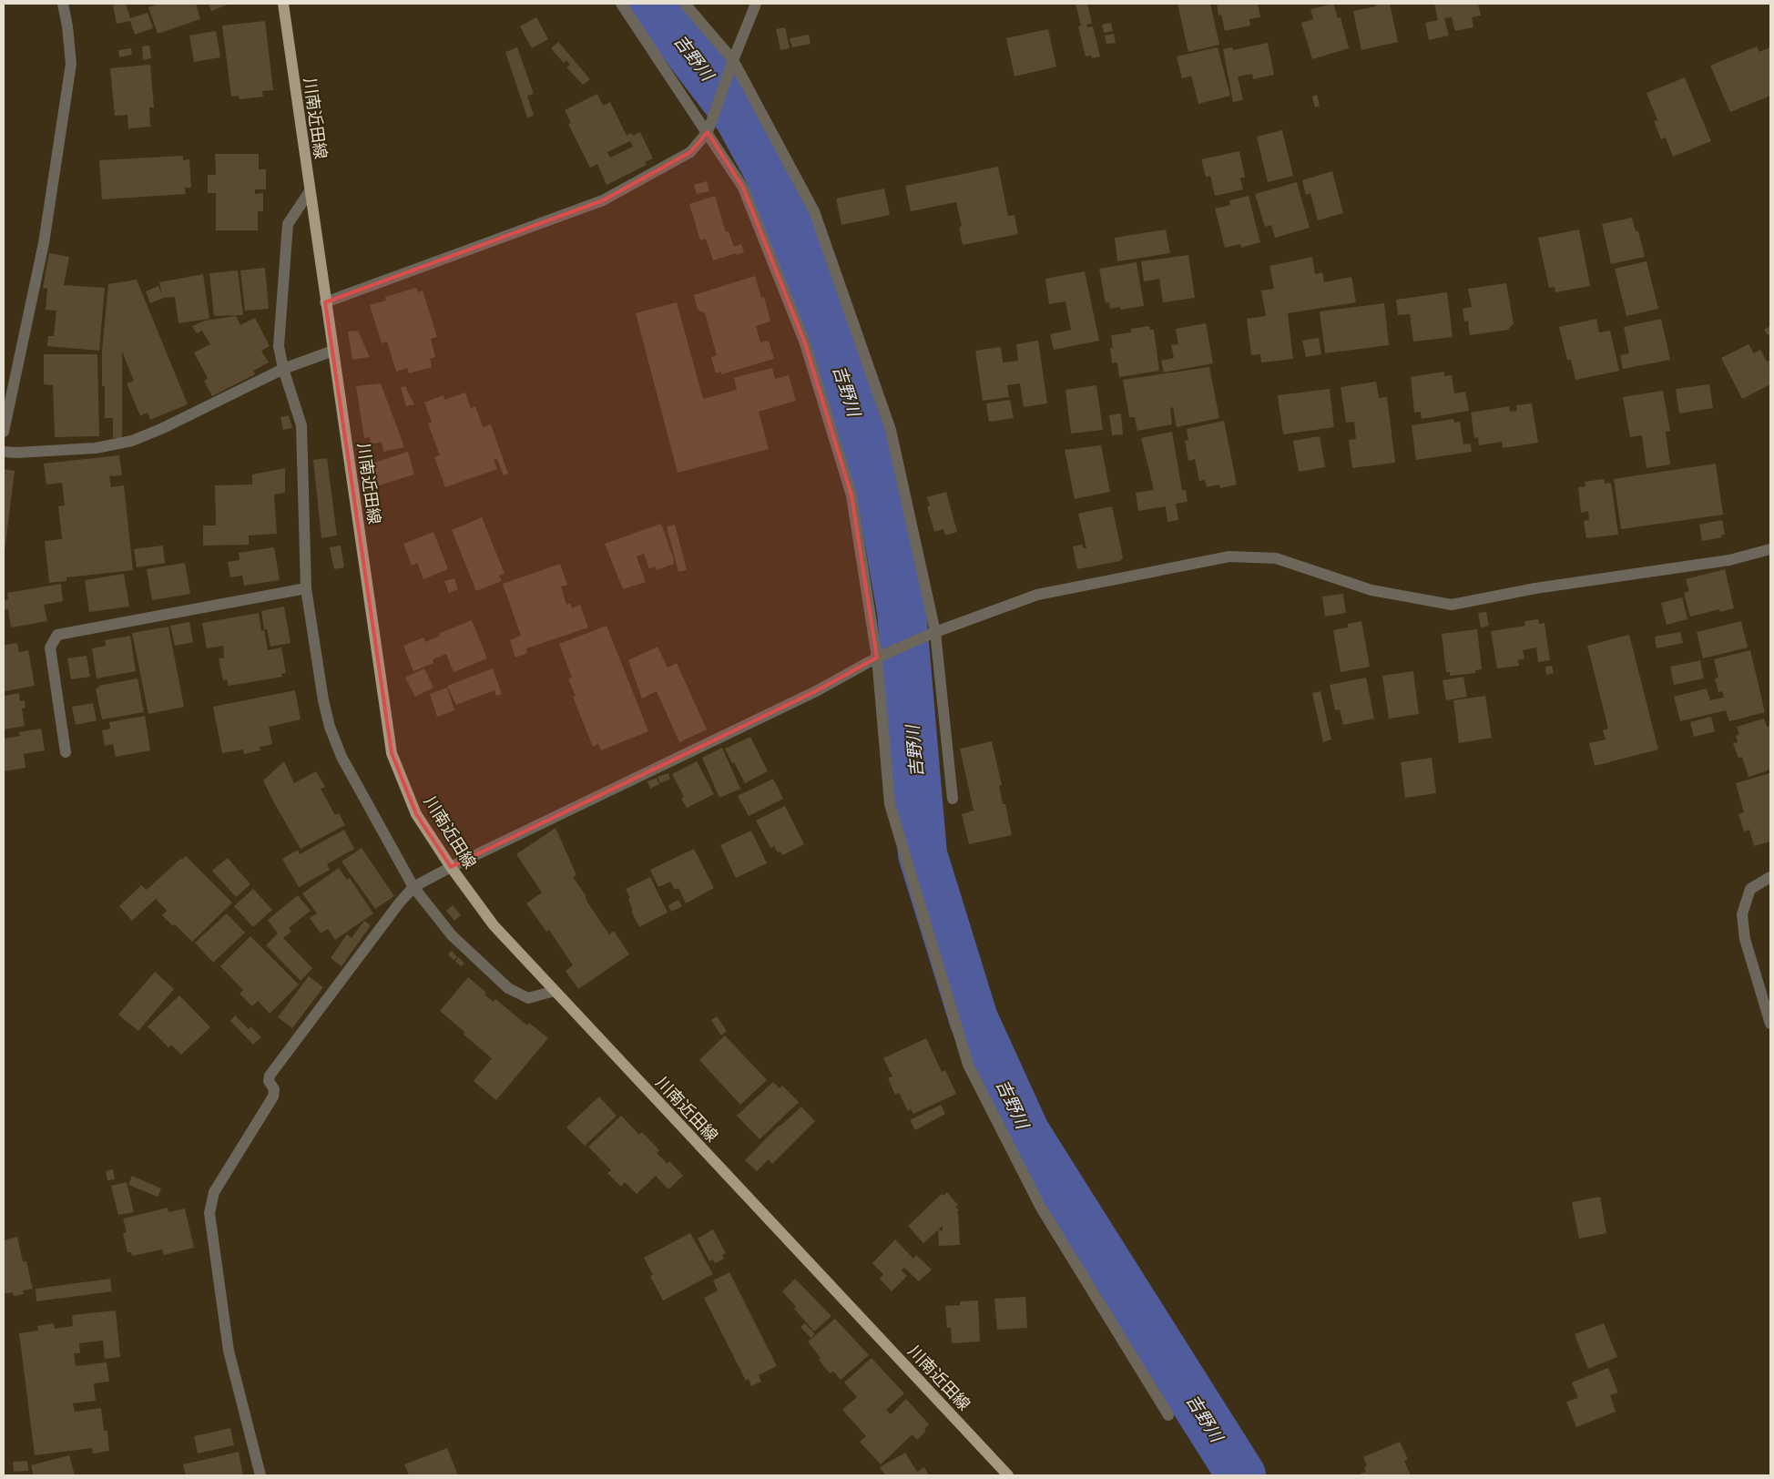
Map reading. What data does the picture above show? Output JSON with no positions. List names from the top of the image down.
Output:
{
  "streets": {
    "main road": ["川南近田線"]
  },
  "water": ["吉野川"]
}
